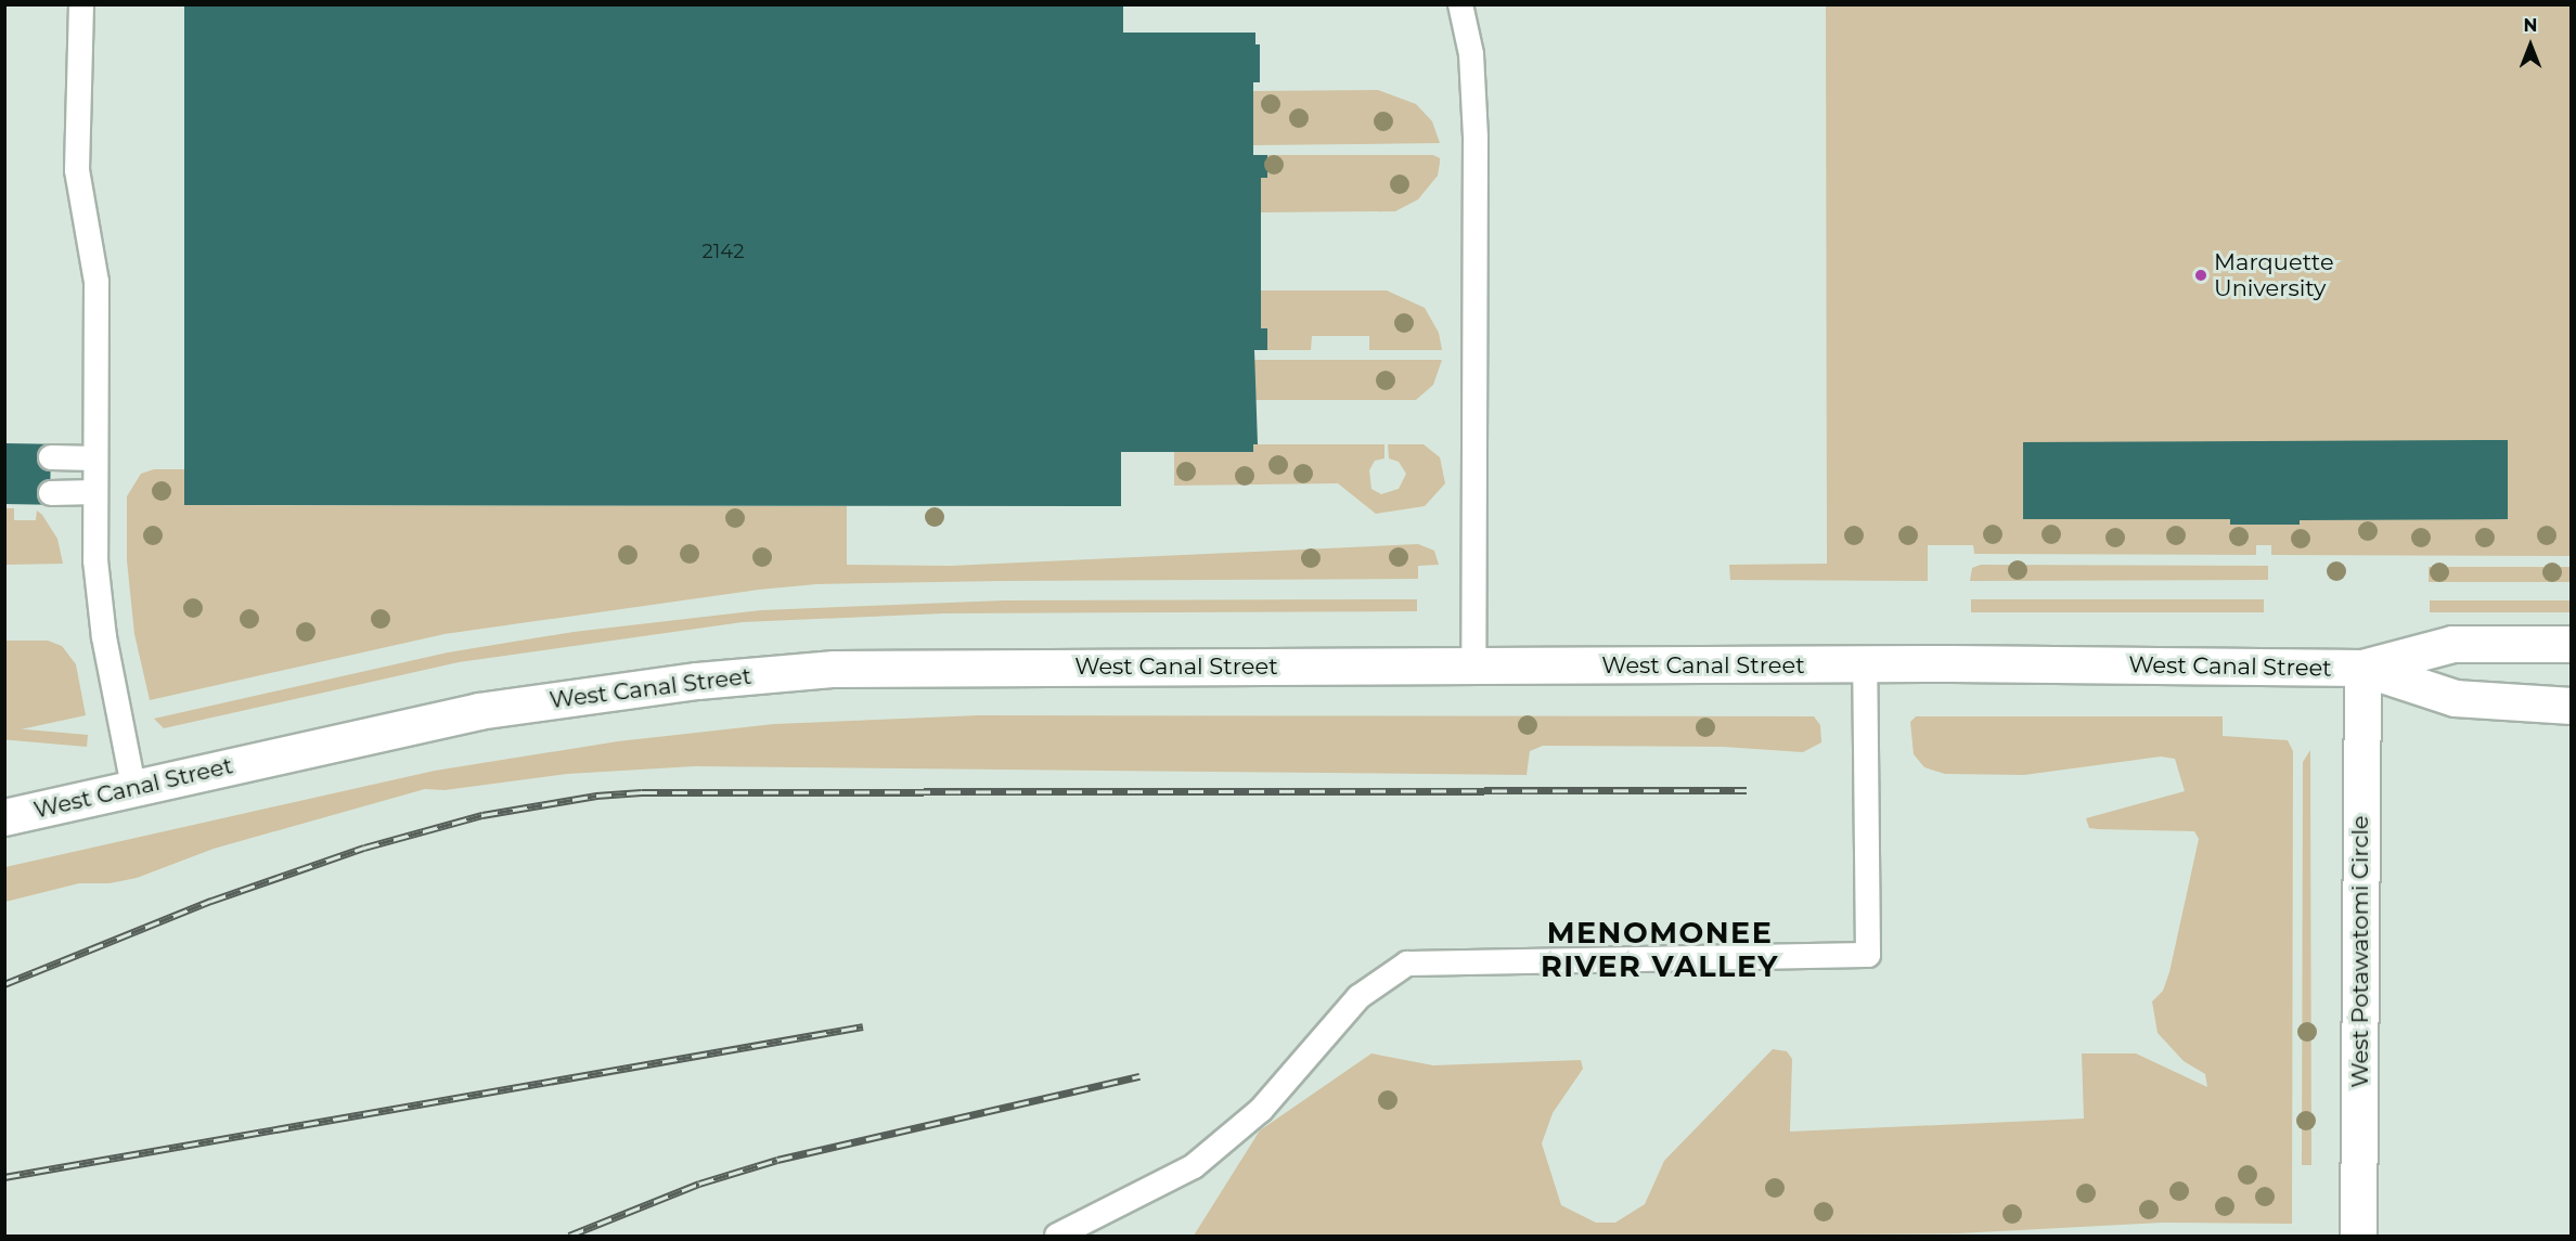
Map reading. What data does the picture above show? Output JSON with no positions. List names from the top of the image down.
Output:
{
  "streets": {
    "street": ["West Canal Street", "West Potawatomi Circle"]
  },
  "crossings": [
    ["West Canal Street", "West Potawatomi Circle"]
  ],
  "districts": ["MENOMONEE RIVER VALLEY"],
  "places": ["Marquette University"],
  "house_numbers": ["2142"],
  "north": "top"
}
